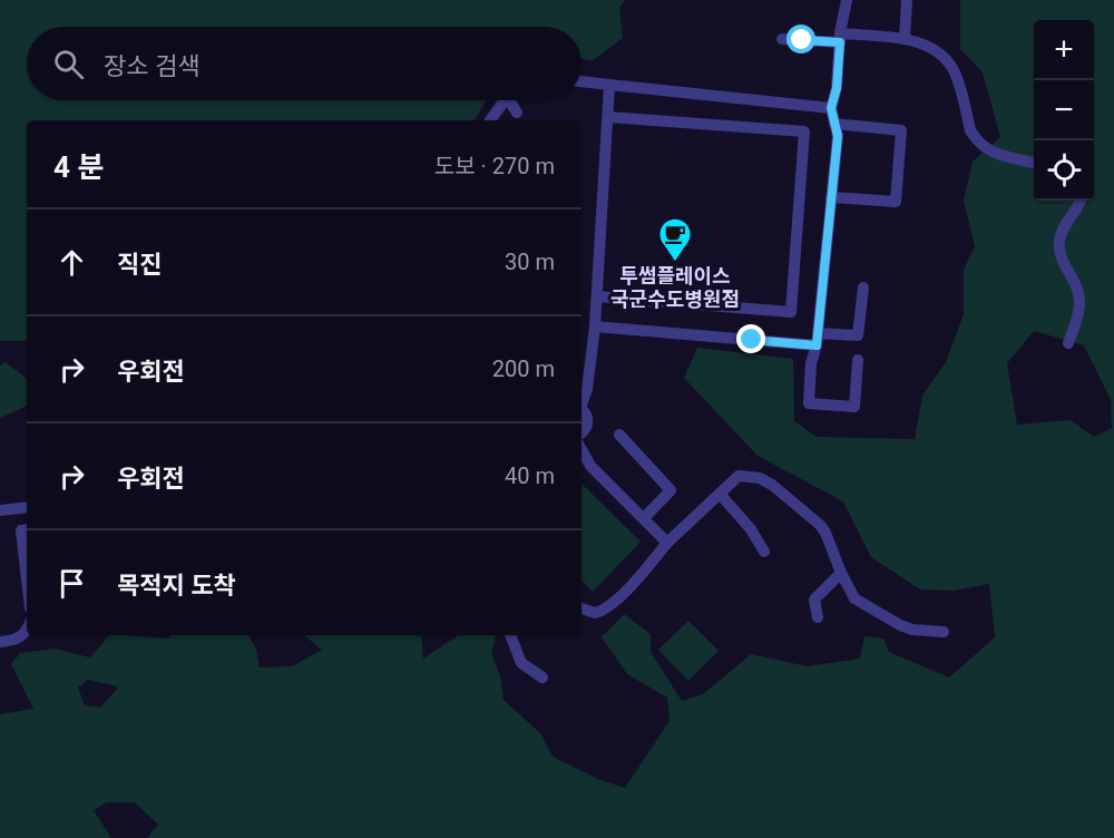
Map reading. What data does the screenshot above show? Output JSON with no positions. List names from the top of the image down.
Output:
{
  "places": {
    "cafe": ["투썸플레이스 국군수도병원점"]
  },
  "page": {
    "map_buttons": ["+", "−"],
    "search": "장소 검색",
    "heading": ["4 분", "도보 · 270 m"],
    "list": [
      ["직진", "30 m"],
      ["우회전", "200 m"],
      ["우회전", "40 m"],
      "목적지 도착"
    ]
  }
}
